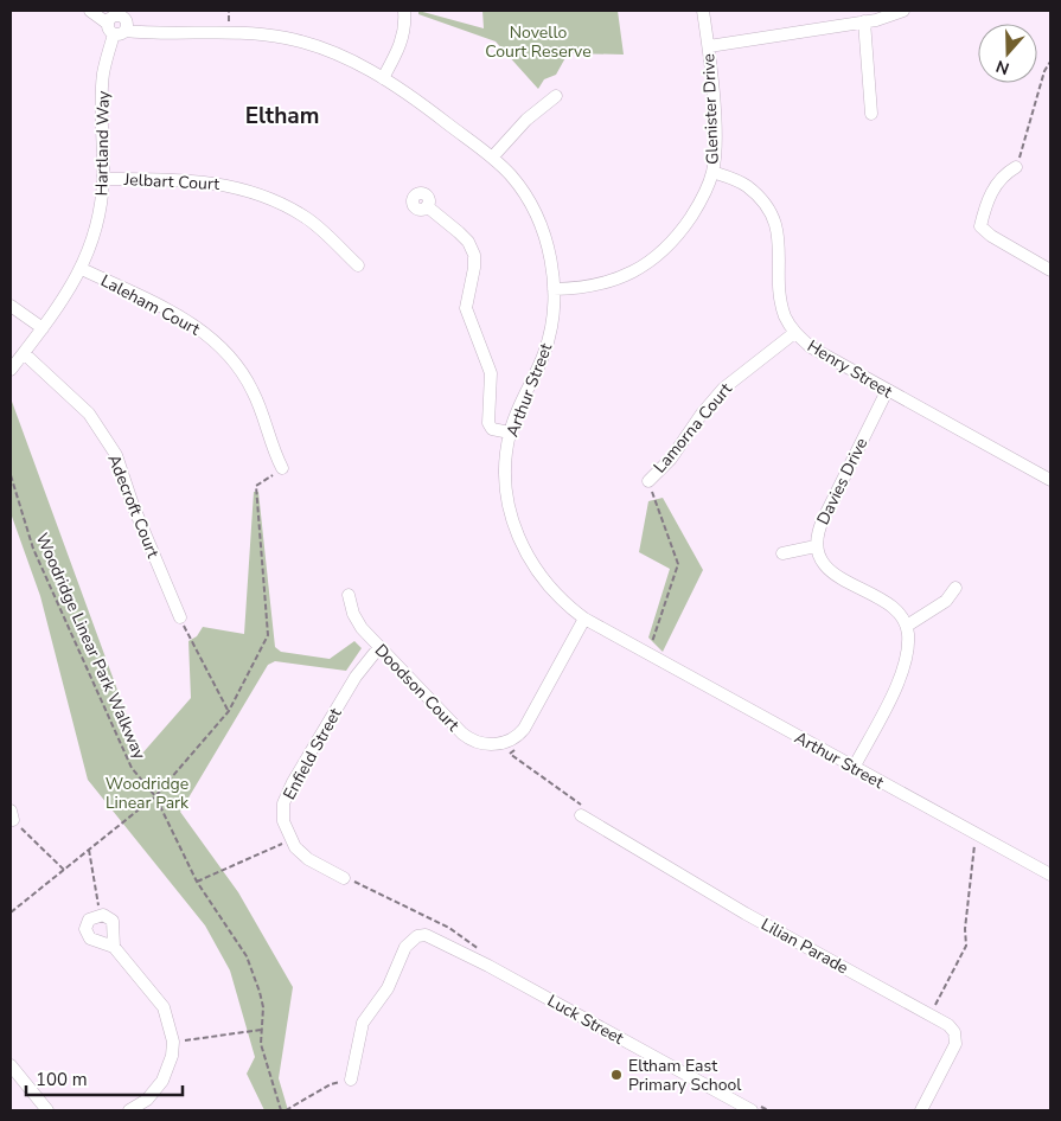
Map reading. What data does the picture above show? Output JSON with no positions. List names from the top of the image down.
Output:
{
  "streets": {
    "street": [
      "Glenister Drive",
      "Hartland Way",
      "Jelbart Court",
      "Laleham Court",
      "Henry Street",
      "Arthur Street",
      "Lamorna Court",
      "Davies Drive",
      "Adecroft Court",
      "Doodson Court",
      "Enfield Street",
      "Lilian Parade",
      "Luck Street"
    ],
    "path": ["Woodridge Linear Park Walkway"]
  },
  "crossings": [
    ["Glenister Drive", "Henry Street"],
    ["Glenister Drive", "Arthur Street"],
    ["Hartland Way", "Jelbart Court"],
    ["Hartland Way", "Laleham Court"],
    ["Hartland Way", "Arthur Street"],
    ["Hartland Way", "Adecroft Court"],
    ["Henry Street", "Lamorna Court"],
    ["Henry Street", "Davies Drive"],
    ["Arthur Street", "Doodson Court"],
    ["Doodson Court", "Enfield Street"]
  ],
  "districts": ["Eltham"],
  "parks": ["Novello Court Reserve", "Woodridge Linear Park"],
  "places": ["Eltham East Primary School"],
  "scale_bar": "100 m",
  "north": "bottom"
}
